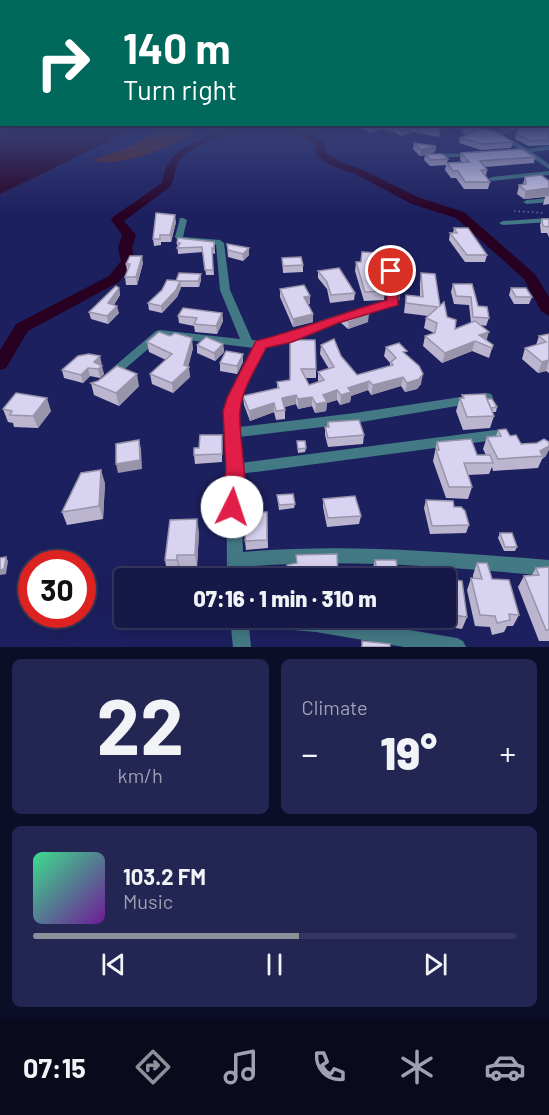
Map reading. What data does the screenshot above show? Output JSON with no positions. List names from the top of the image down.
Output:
{
  "page": {
    "turn": ["140 m", "Turn right"],
    "limit": "30",
    "trip": "07:16 · 1 min · 310 m",
    "tile": [
      ["22", "km/h"],
      "Climate"
    ],
    "heat": ["−", "19°", "+"],
    "song": ["103.2 FM", "Music"],
    "tabs": "07:15"
  }
}
